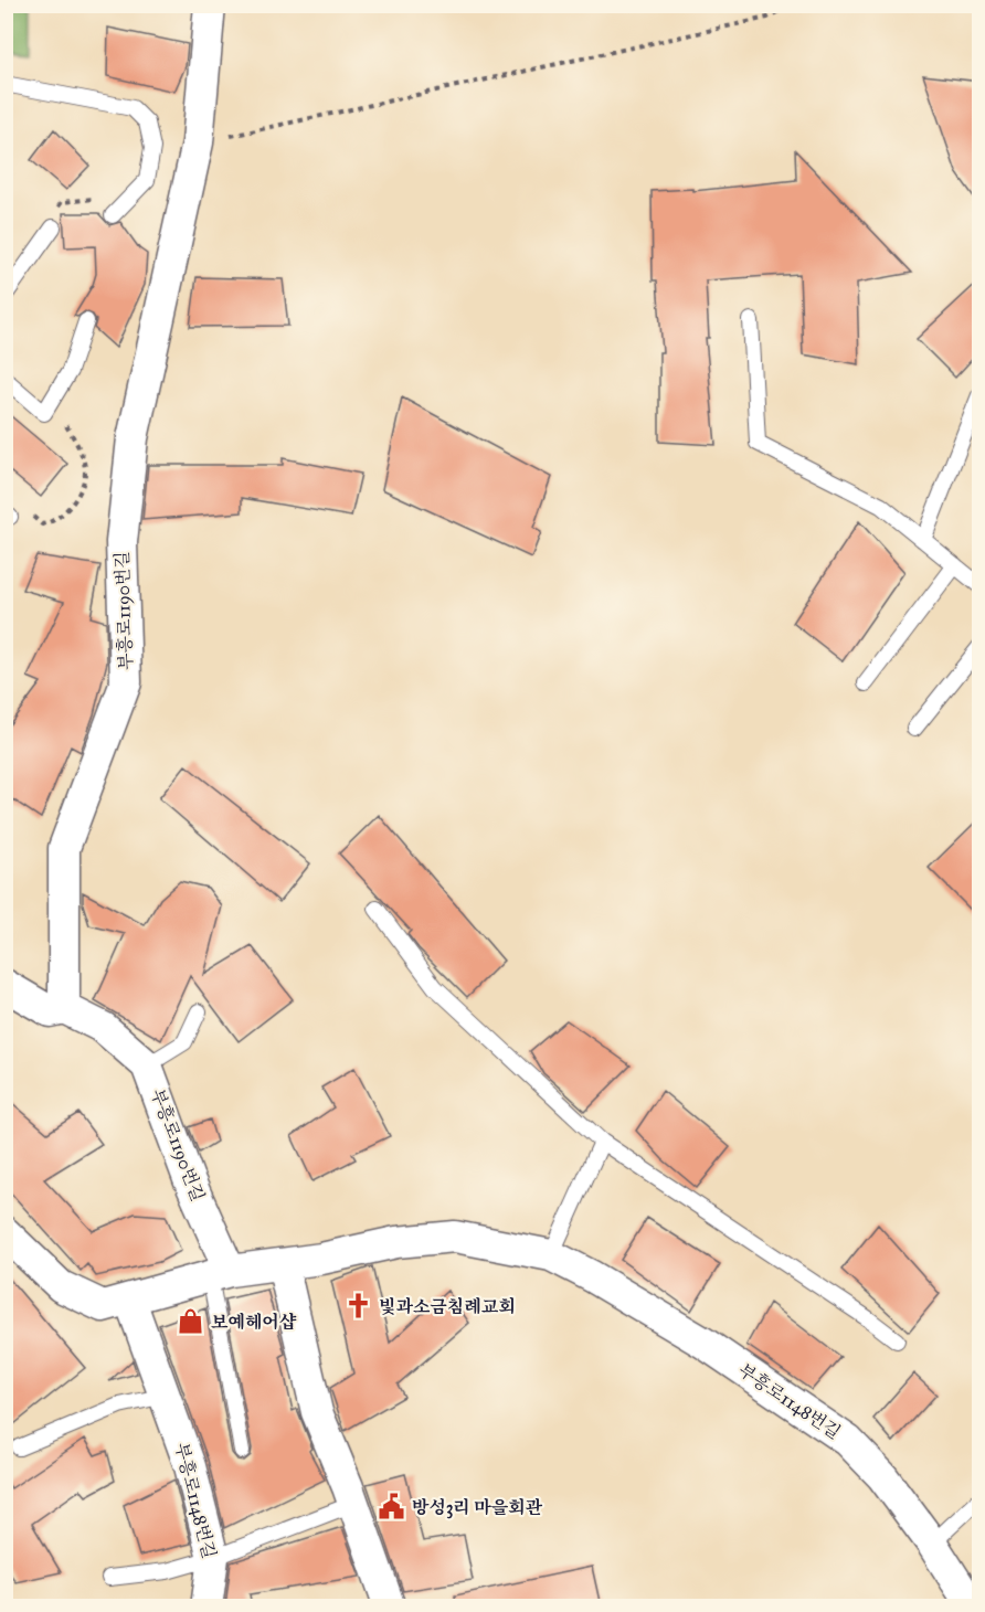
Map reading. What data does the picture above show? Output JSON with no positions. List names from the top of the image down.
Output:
{
  "streets": {
    "street": ["부흥로1190번길", "부흥로1148번길"]
  },
  "crossings": [
    ["부흥로1190번길", "부흥로1148번길"]
  ],
  "places": {
    "church": ["빛과소금침례교회"],
    "shop": ["보예헤어샵"],
    "public building": ["방성3리 마을회관"]
  }
}
